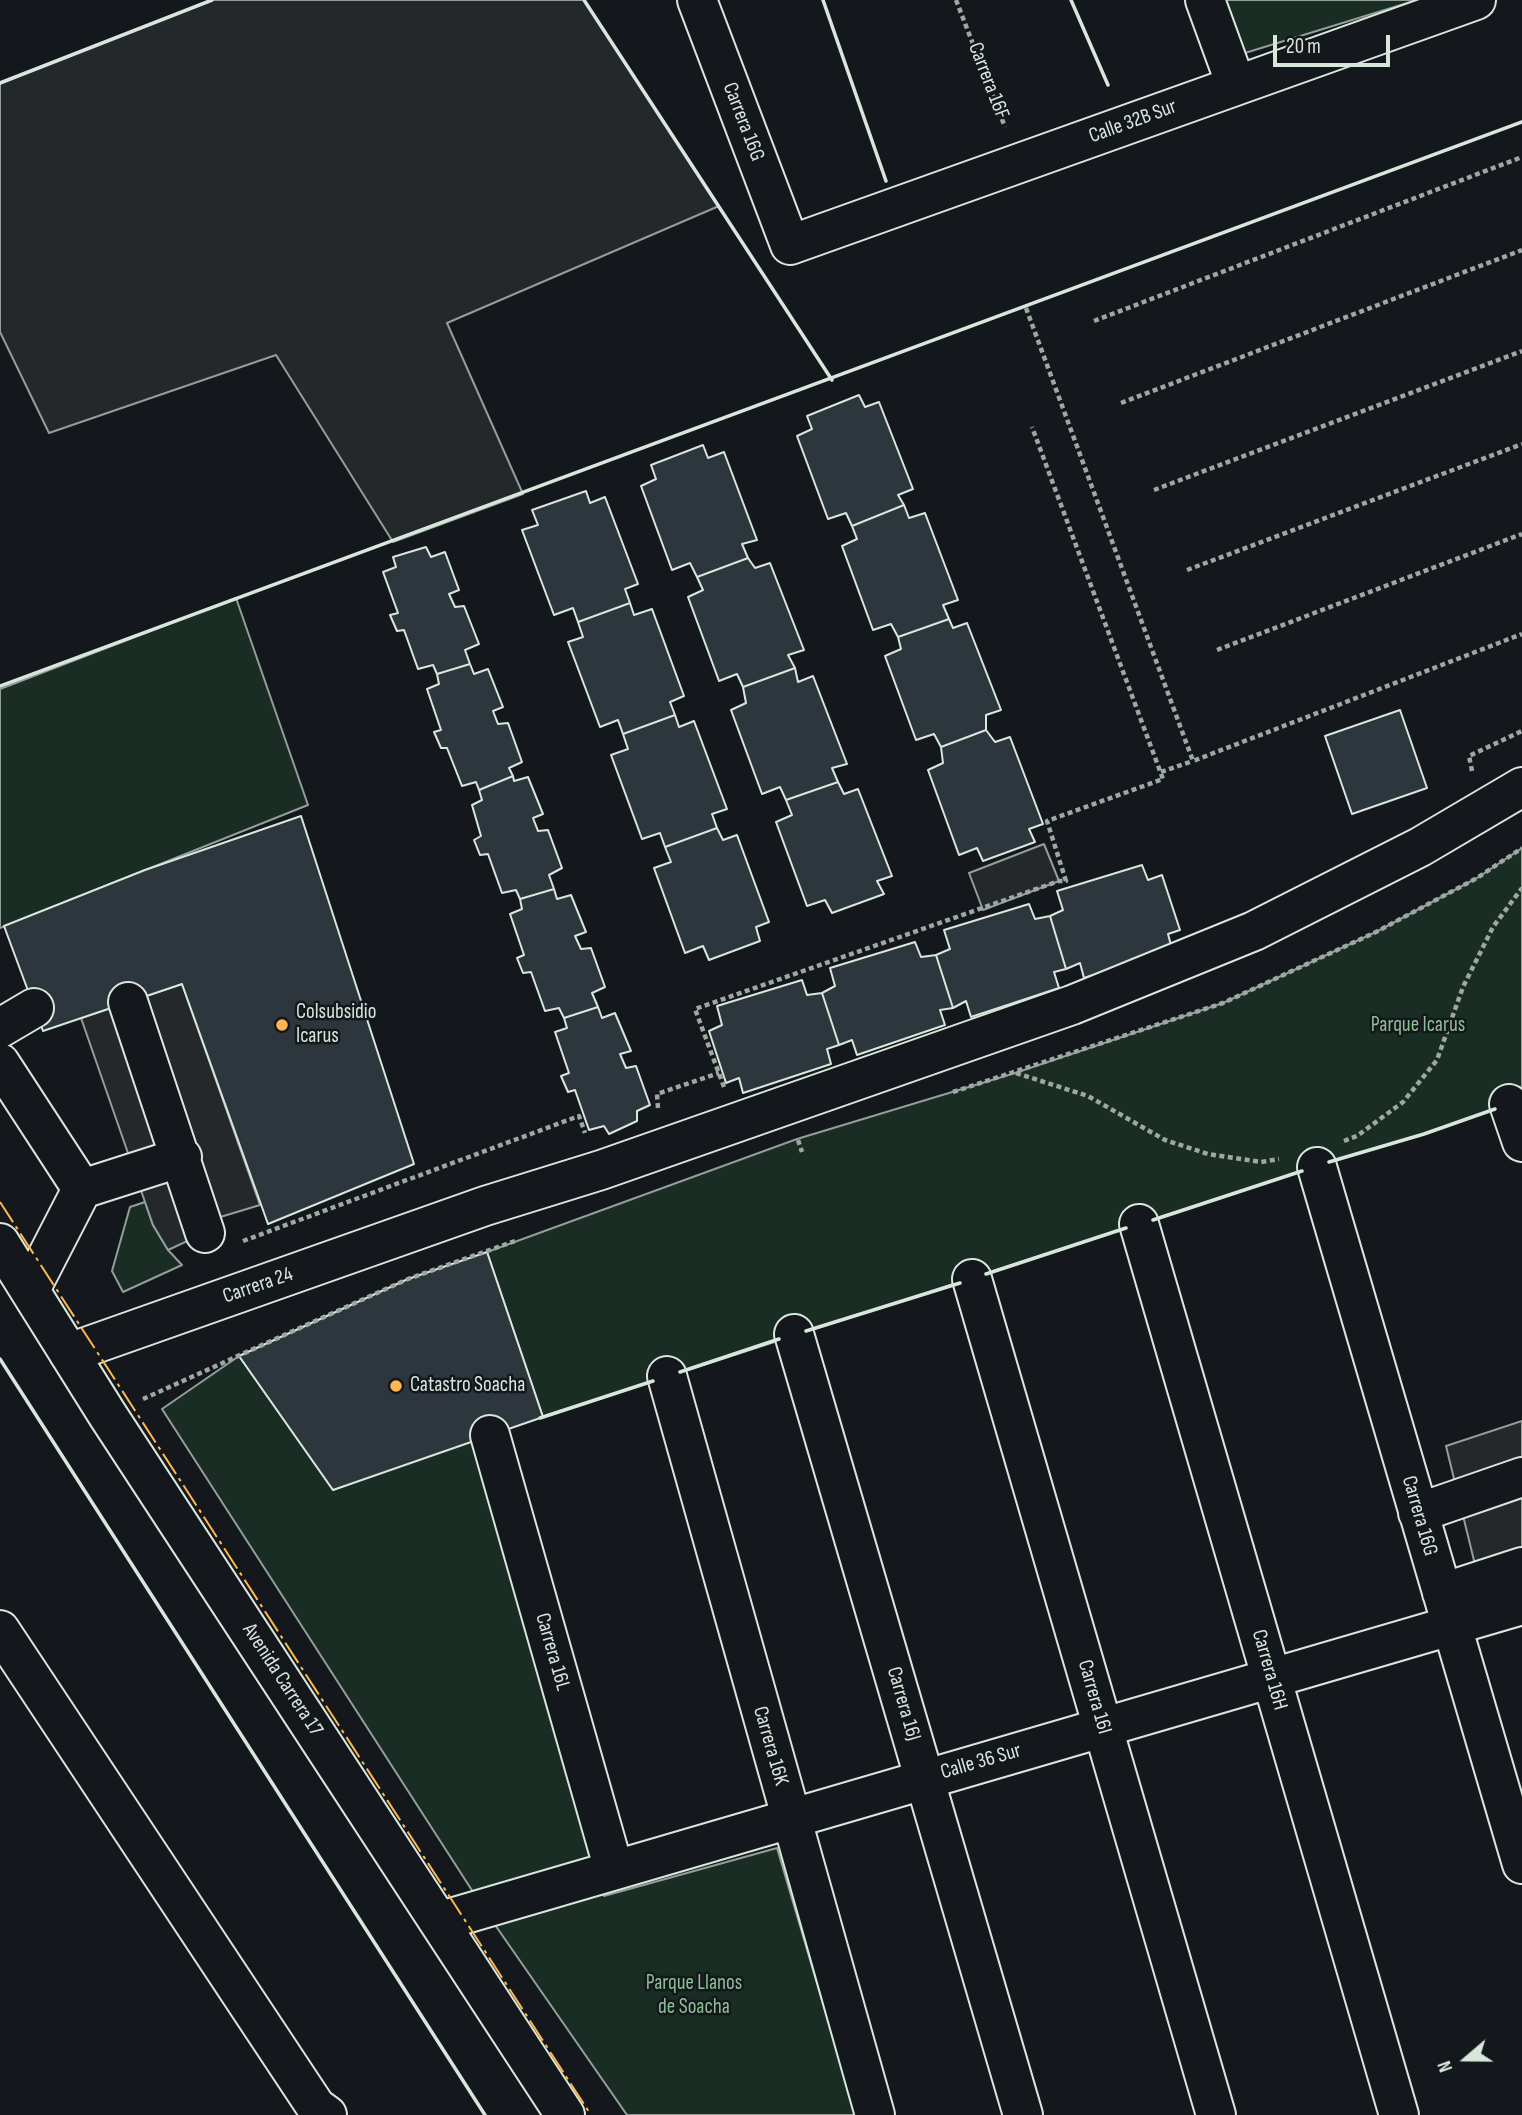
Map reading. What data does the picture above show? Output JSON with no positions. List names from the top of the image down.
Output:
{
  "streets": {
    "street": [
      "Carrera 16G",
      "Calle 32B Sur",
      "Carrera 24",
      "Carrera 16L",
      "Carrera 16H",
      "Avenida Carrera 17",
      "Carrera 16I",
      "Carrera 16J",
      "Carrera 16K",
      "Calle 36 Sur"
    ],
    "path": ["Carrera 16F"]
  },
  "crossings": [
    ["Carrera 16F", "Calle 32B Sur"],
    ["Carrera 16G", "Calle 32B Sur"],
    ["Carrera 16G", "Calle 36 Sur"],
    ["Carrera 24", "Avenida Carrera 17"],
    ["Carrera 16L", "Calle 36 Sur"],
    ["Carrera 16H", "Calle 36 Sur"],
    ["Avenida Carrera 17", "Calle 36 Sur"],
    ["Carrera 16I", "Calle 36 Sur"],
    ["Carrera 16J", "Calle 36 Sur"],
    ["Carrera 16K", "Calle 36 Sur"]
  ],
  "parks": ["Parque Icarus", "Parque Llanos de Soacha"],
  "places": ["Colsubsidio Icarus", "Catastro Soacha"],
  "scale_bar": "20 m",
  "north": "left"
}
